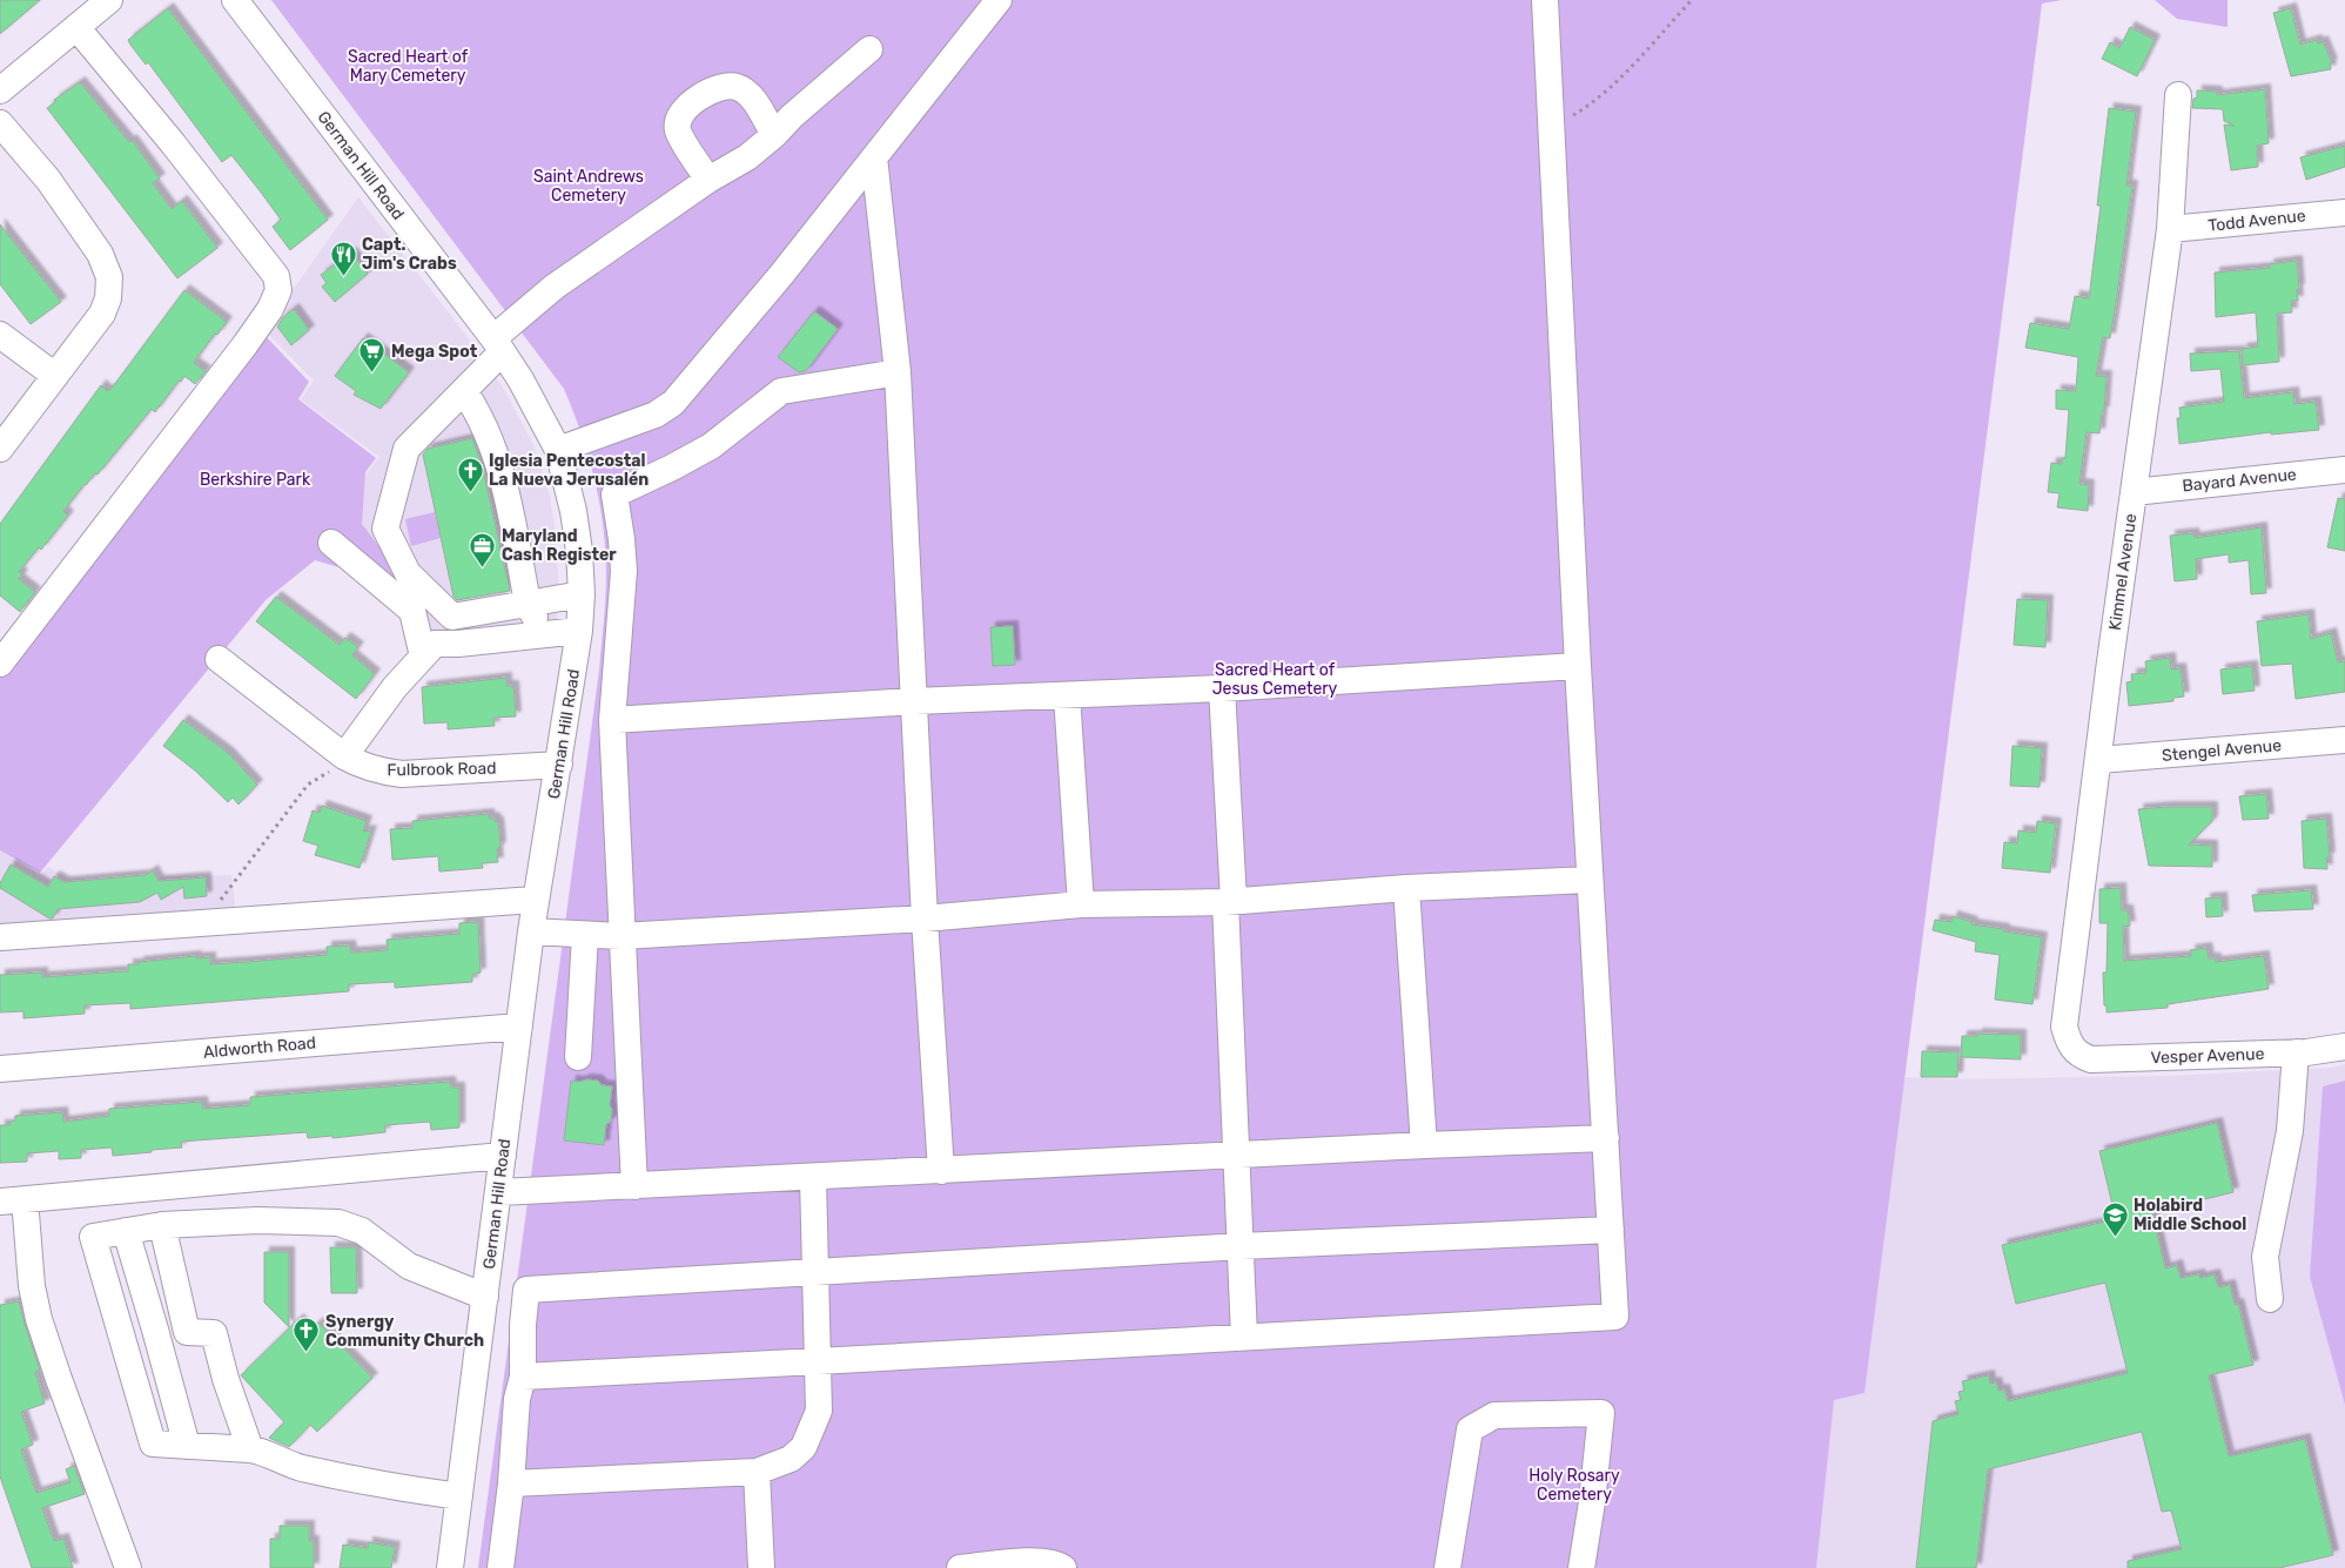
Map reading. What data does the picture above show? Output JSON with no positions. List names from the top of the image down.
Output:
{
  "streets": {
    "street": [
      "German Hill Road",
      "Todd Avenue",
      "Bayard Avenue",
      "Kimmel Avenue",
      "Stengel Avenue",
      "Fulbrook Road",
      "Aldworth Road",
      "Vesper Avenue"
    ]
  },
  "crossings": [
    ["German Hill Road", "Fulbrook Road"],
    ["German Hill Road", "Aldworth Road"],
    ["Todd Avenue", "Kimmel Avenue"],
    ["Bayard Avenue", "Kimmel Avenue"],
    ["Kimmel Avenue", "Stengel Avenue"],
    ["Kimmel Avenue", "Vesper Avenue"]
  ],
  "parks": [
    "Sacred Heart of Mary Cemetery",
    "Saint Andrews Cemetery",
    "Berkshire Park",
    "Sacred Heart of Jesus Cemetery",
    "Holy Rosary Cemetery"
  ],
  "places": {
    "restaurant": ["Capt. Jim's Crabs"],
    "supermarket": ["Mega Spot"],
    "church": ["Iglesia Pentecostal La Nueva Jerusalén", "Synergy Community Church"],
    "office": ["Maryland Cash Register"],
    "school or university": ["Holabird Middle School"]
  }
}
